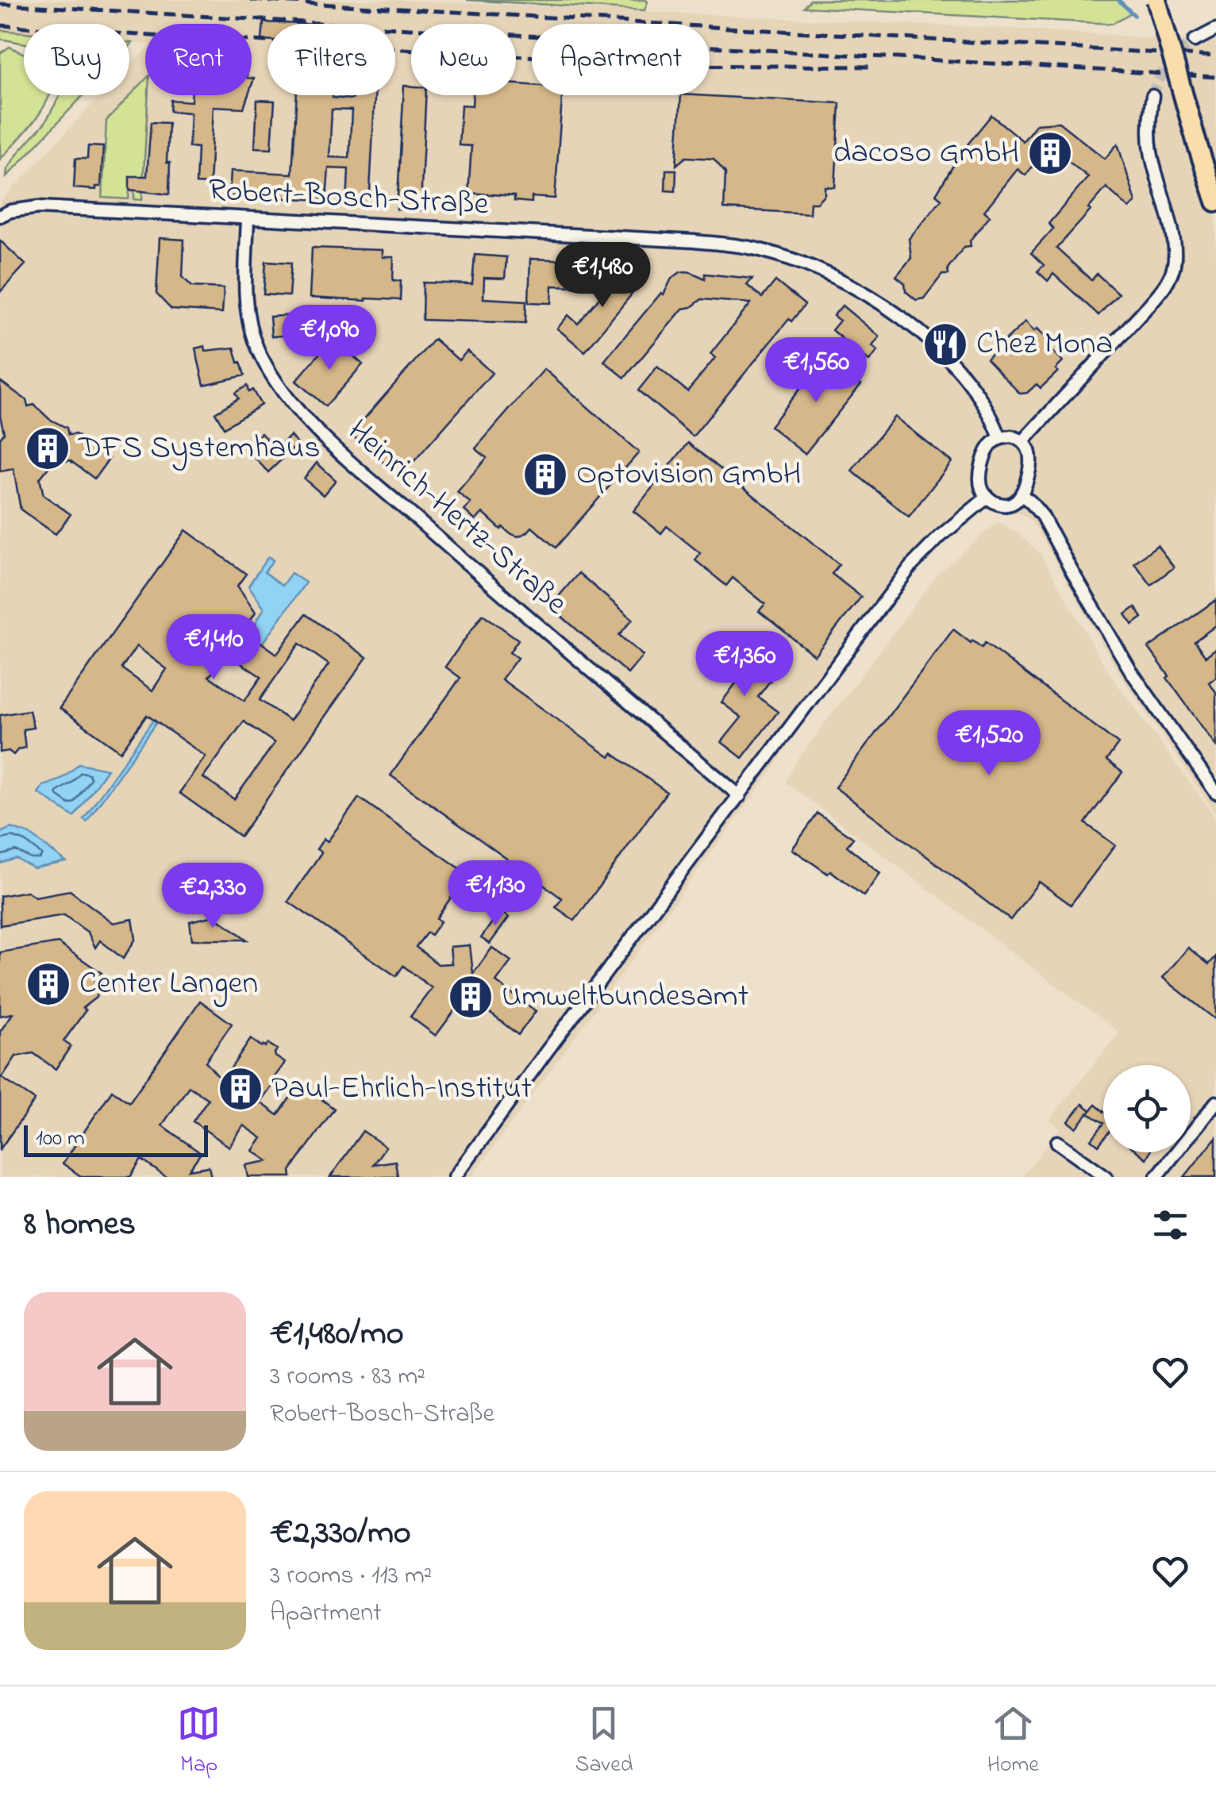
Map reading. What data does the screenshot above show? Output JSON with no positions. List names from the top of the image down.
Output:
{
  "streets": {
    "street": ["Robert-Bosch-Straße", "Heinrich-Hertz-Straße"]
  },
  "crossings": [
    ["Robert-Bosch-Straße", "Heinrich-Hertz-Straße"]
  ],
  "places": {
    "building": [
      "dacoso GmbH",
      "DFS Systemhaus",
      "Optovision GmbH",
      "Center Langen",
      "Umweltbundesamt",
      "Paul-Ehrlich-Institut"
    ],
    "restaurant": ["Chez Mona"]
  },
  "scale_bar": "100 m",
  "page": {
    "chip": [
      "Buy",
      "Rent",
      "Filters",
      "New",
      "Apartment"
    ],
    "price": [
      "€1,480",
      "€1,090",
      "€1,560",
      "€1,410",
      "€1,360",
      "€1,520",
      "€1,130",
      "€2,330"
    ],
    "scale": "100 m",
    "heading": "8 homes",
    "list": [
      {
        "name": "€1,480/mo",
        "note": "3 rooms · 83 m² · Robert-Bosch-Straße"
      },
      {
        "name": "€2,330/mo",
        "note": "3 rooms · 113 m² · Apartment"
      }
    ],
    "tabs": ["Map", "Saved", "Home"]
  }
}
